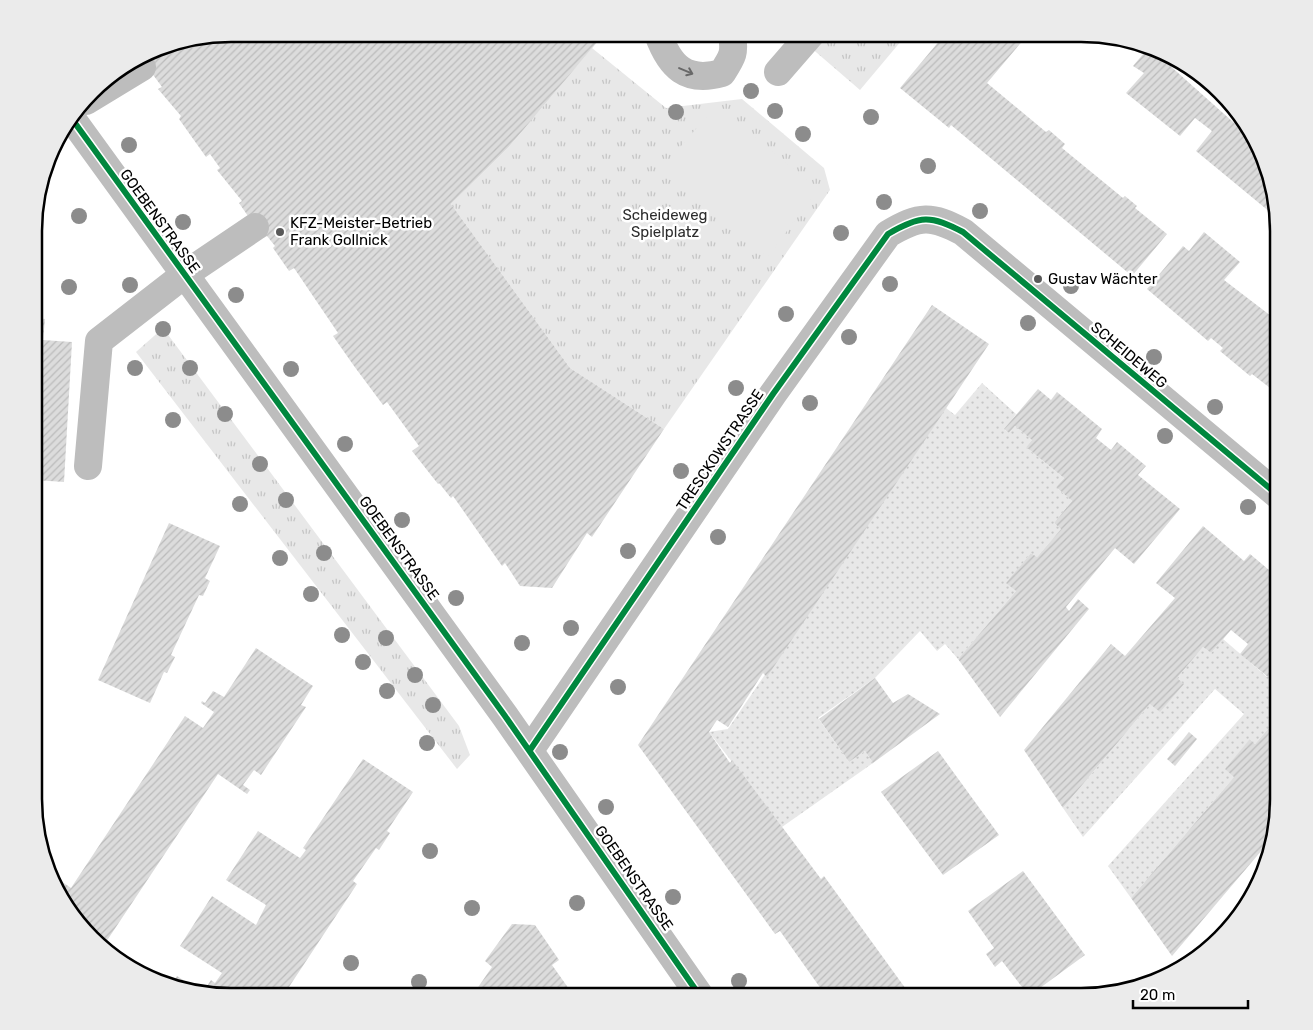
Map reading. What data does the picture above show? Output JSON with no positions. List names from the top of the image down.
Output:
{
  "streets": {
    "street": ["GOEBENSTRASSE", "SCHEIDEWEG", "TRESCKOWSTRASSE"]
  },
  "crossings": [
    ["GOEBENSTRASSE", "TRESCKOWSTRASSE"],
    ["SCHEIDEWEG", "TRESCKOWSTRASSE"]
  ],
  "parks": ["Scheideweg Spielplatz"],
  "places": ["KFZ-Meister-Betrieb Frank Gollnick", "Gustav Wächter"],
  "scale_bar": "20 m"
}
